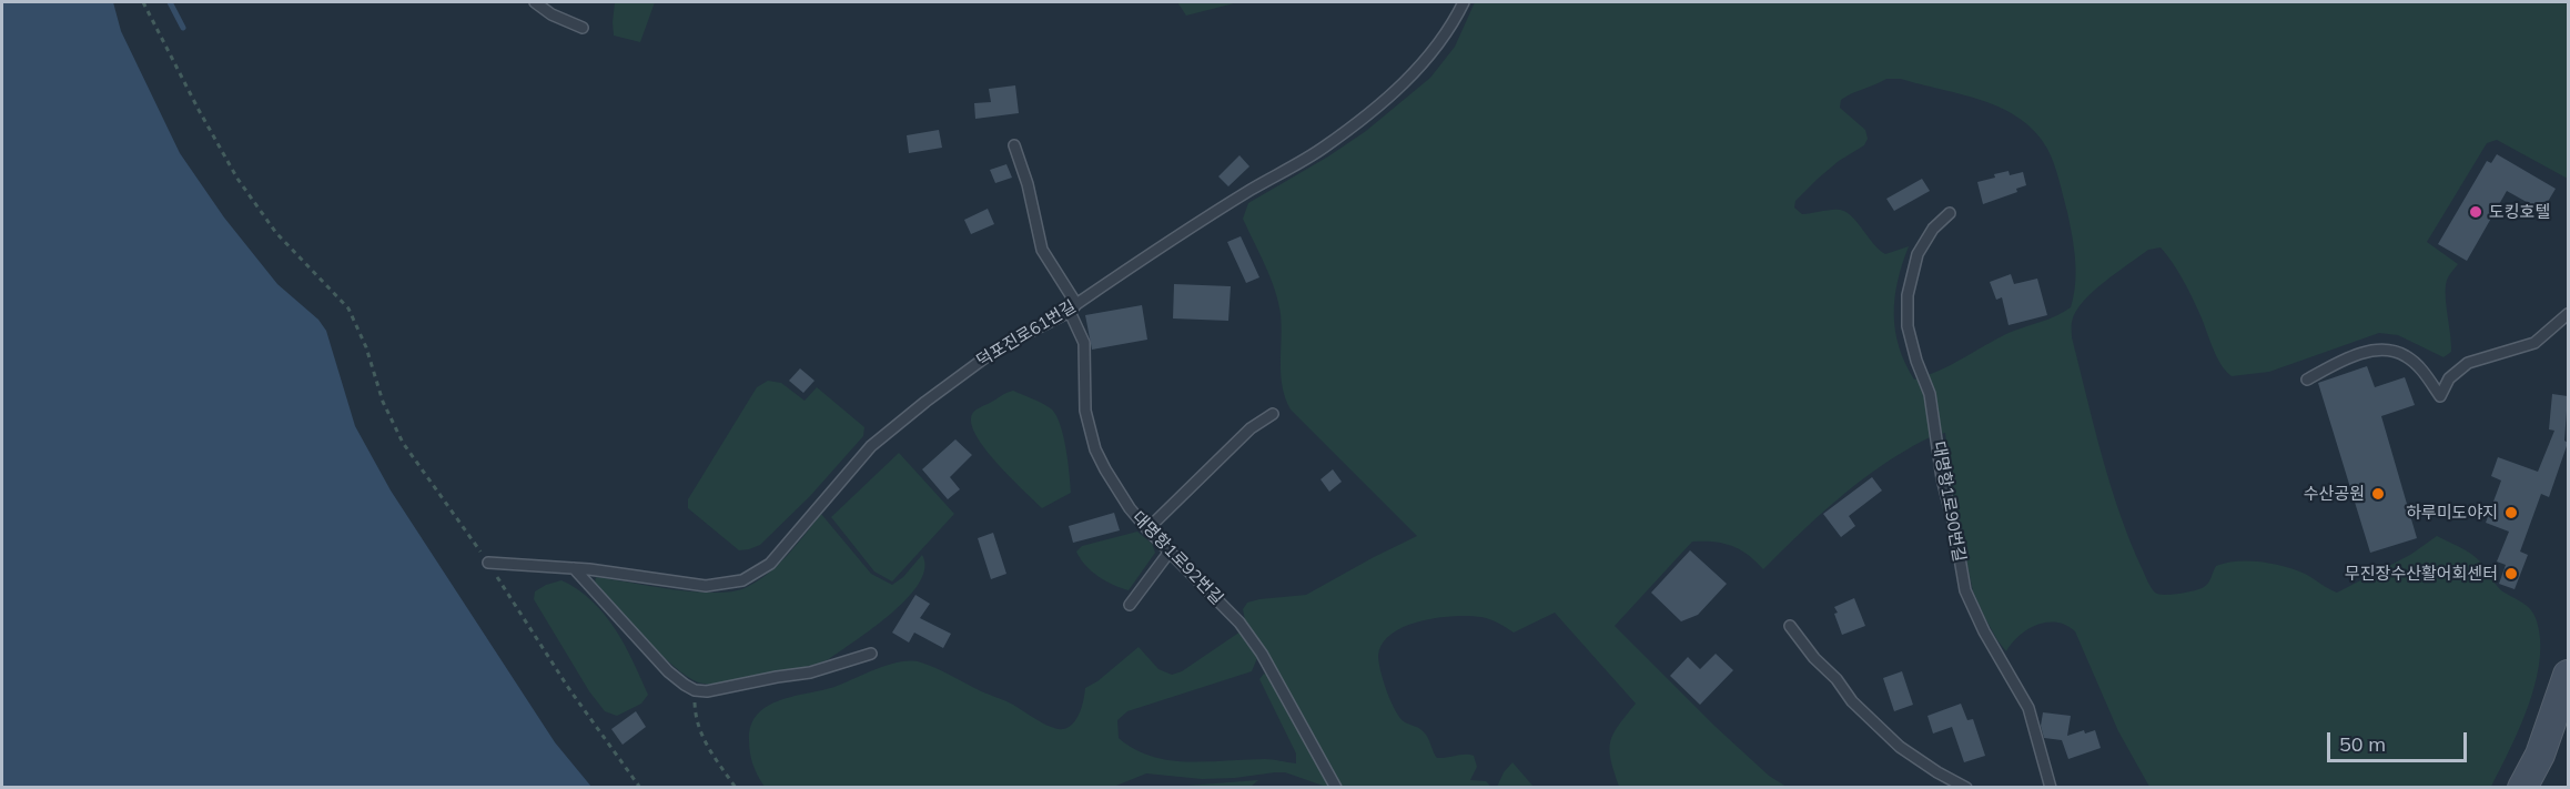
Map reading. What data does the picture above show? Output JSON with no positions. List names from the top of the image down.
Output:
{
  "streets": {
    "lane": ["덕포진로61번길", "대명항1로90번길", "대명항1로92번길"]
  },
  "crossings": [
    ["덕포진로61번길", "대명항1로92번길"]
  ],
  "places": [
    "도킹호텔",
    "수산공원",
    "하루미도야지",
    "무진장수산활어회센터"
  ],
  "scale_bar": "50 m"
}
